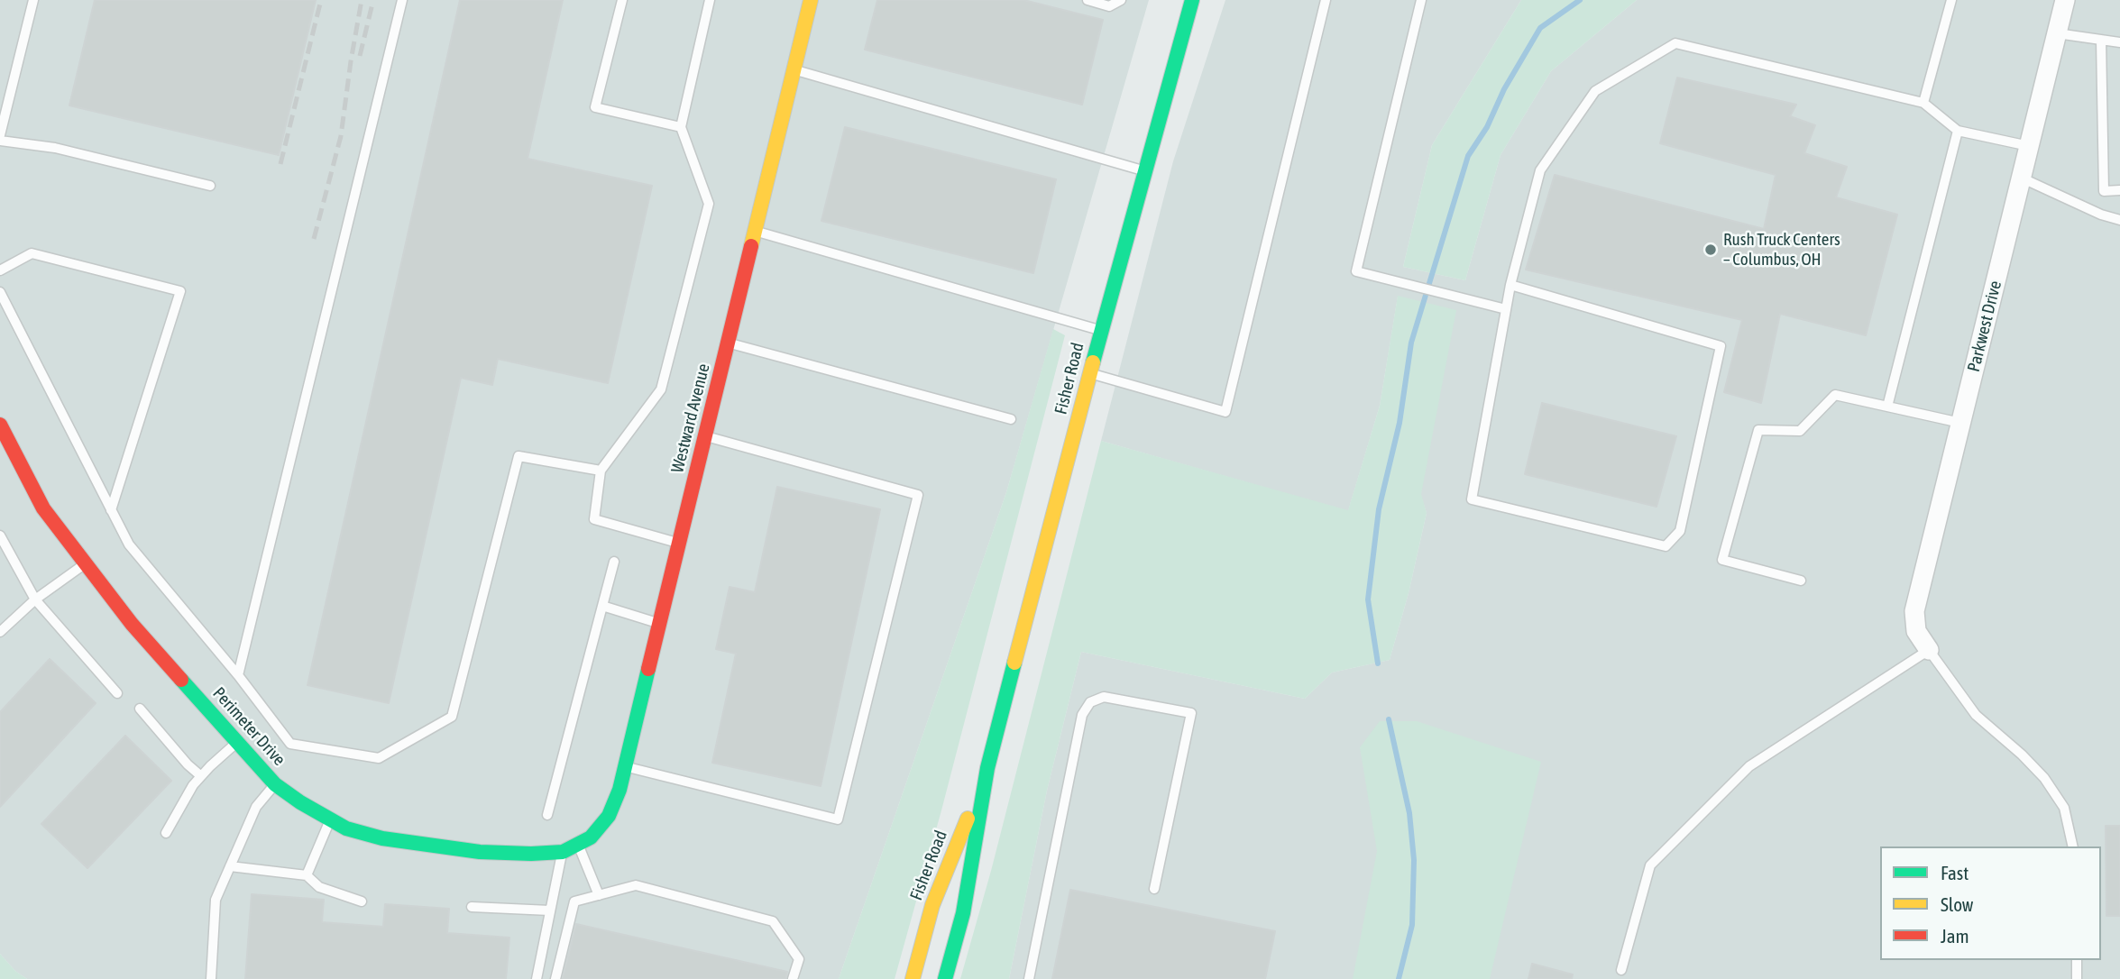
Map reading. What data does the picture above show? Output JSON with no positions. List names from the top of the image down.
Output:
{
  "streets": {
    "street": [
      "Parkwest Drive",
      "Fisher Road",
      "Westward Avenue",
      "Perimeter Drive"
    ]
  },
  "crossings": [
    ["Westward Avenue", "Perimeter Drive"]
  ],
  "places": ["Rush Truck Centers – Columbus, OH"],
  "legend": ["Fast", "Slow", "Jam"]
}
